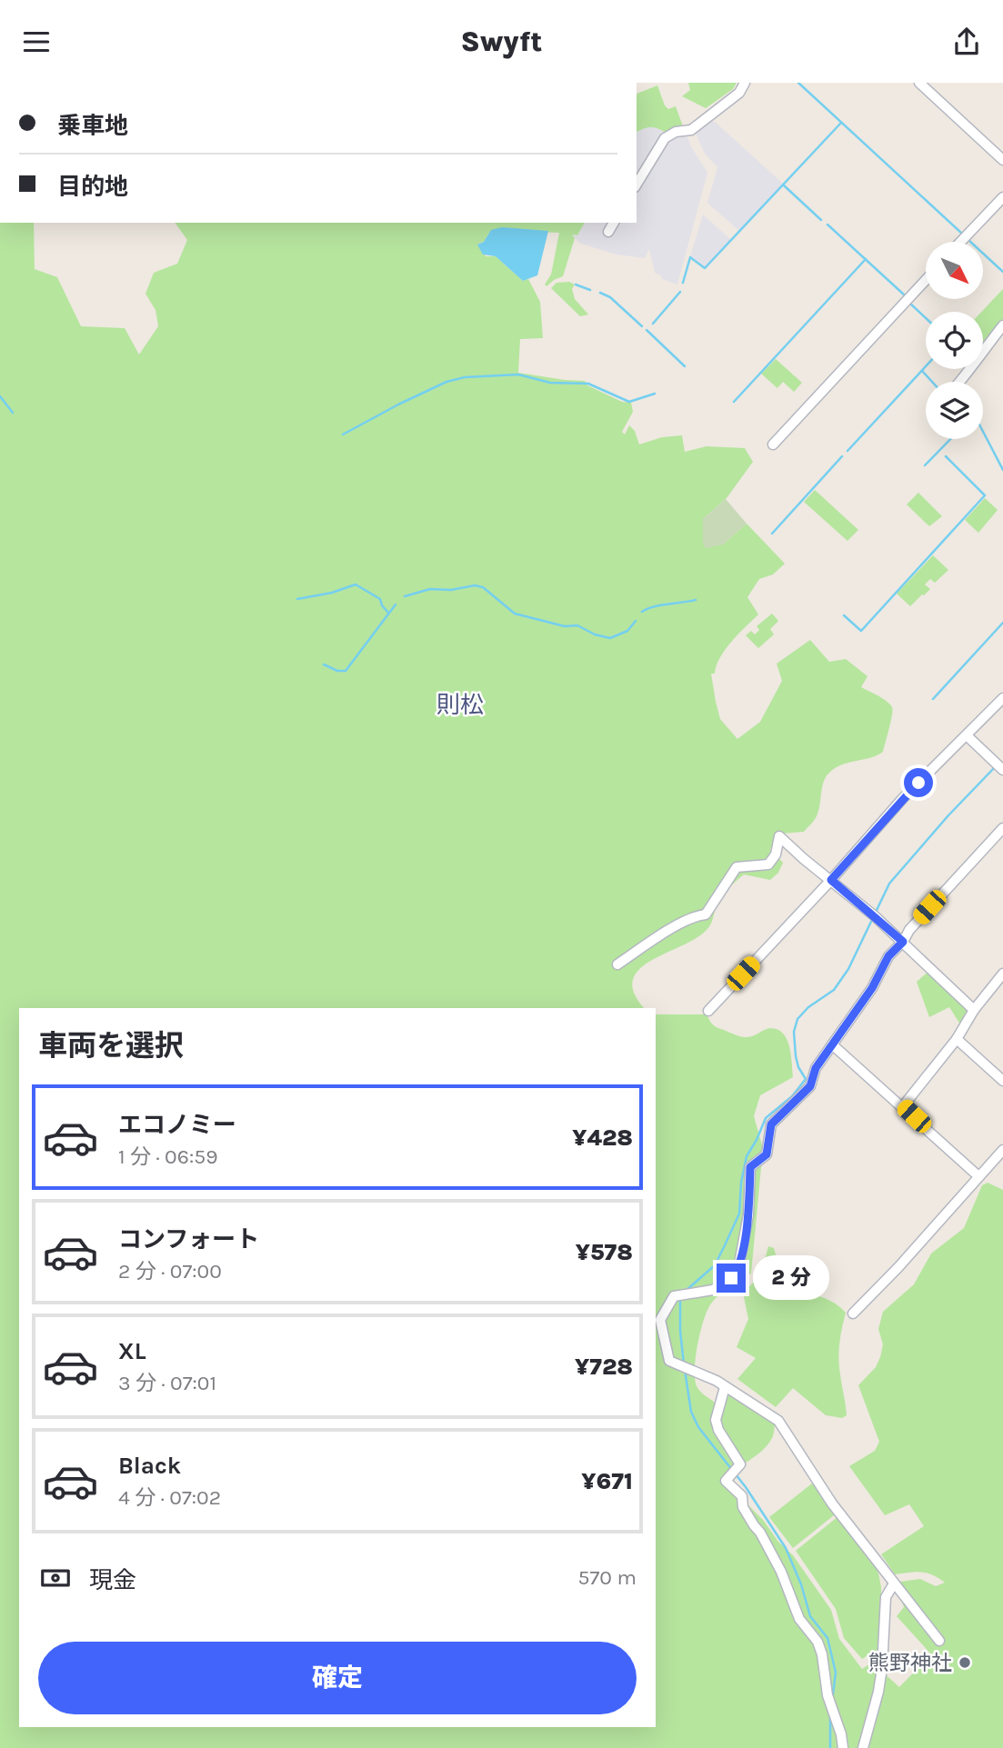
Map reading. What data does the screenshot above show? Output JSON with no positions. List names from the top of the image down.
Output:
{
  "districts": ["則松"],
  "places": ["熊野神社"],
  "north": "bottom right",
  "page": {
    "header": "Swyft",
    "banner": ["乗車地", "目的地"],
    "heading": "車両を選択",
    "list": [
      {
        "name": "エコノミー",
        "note": "1 分 · 06:59",
        "value": "¥428"
      },
      {
        "name": "コンフォート",
        "note": "2 分 · 07:00",
        "value": "¥578"
      },
      {
        "name": "XL",
        "note": "3 分 · 07:01",
        "value": "¥728"
      },
      {
        "name": "Black",
        "note": "4 分 · 07:02",
        "value": "¥671"
      }
    ],
    "bubble": "2 分",
    "pay": ["現金", "570 m"],
    "buttons": "確定"
  }
}
